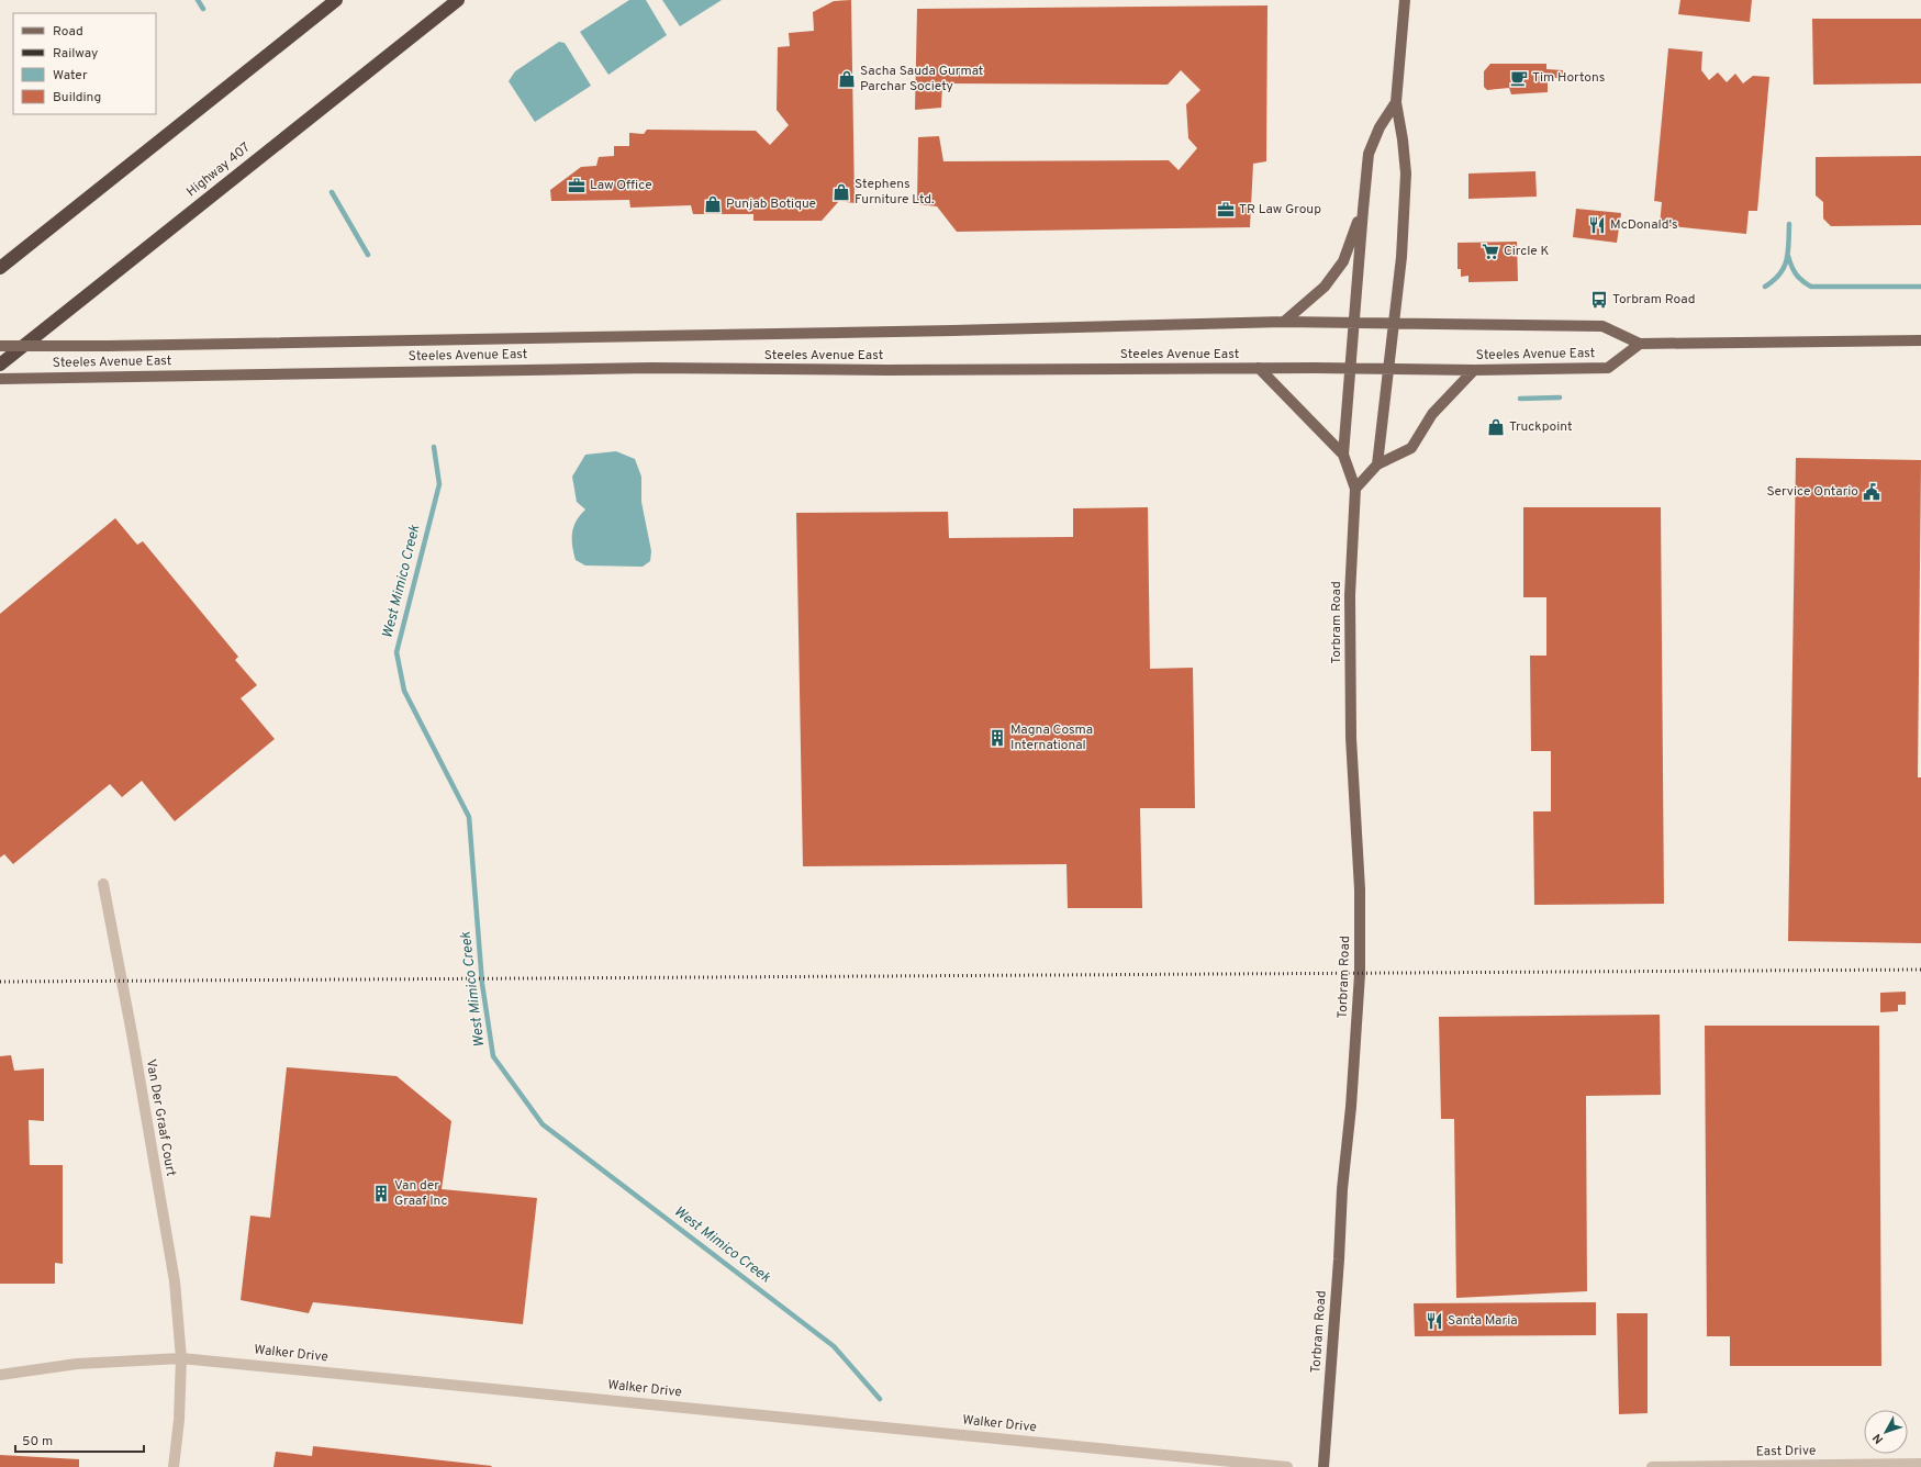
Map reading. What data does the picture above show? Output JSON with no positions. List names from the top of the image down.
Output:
{
  "streets": {
    "highway": ["Highway 407"],
    "main road": ["Steeles Avenue East", "Torbram Road"],
    "street": ["Van Der Graaf Court", "Walker Drive", "East Drive"]
  },
  "crossings": [
    ["Steeles Avenue East", "Torbram Road"],
    ["Van Der Graaf Court", "Walker Drive"]
  ],
  "water": ["West Mimico Creek"],
  "places": {
    "cafe": ["Tim Hortons"],
    "shop": [
      "Sacha Sauda Gurmat Parchar Society",
      "Stephens Furniture Ltd.",
      "Punjab Botique",
      "Truckpoint"
    ],
    "office": ["Law Office", "TR Law Group"],
    "restaurant": ["McDonald's", "Santa Maria"],
    "supermarket": ["Circle K"],
    "bus stop": ["Torbram Road"],
    "public building": ["Service Ontario"],
    "building": ["Magna Cosma International", "Van der Graaf Inc"]
  },
  "legend": [
    "Road",
    "Railway",
    "Water",
    "Building"
  ],
  "scale_bar": "50 m",
  "north": "bottom left"
}
